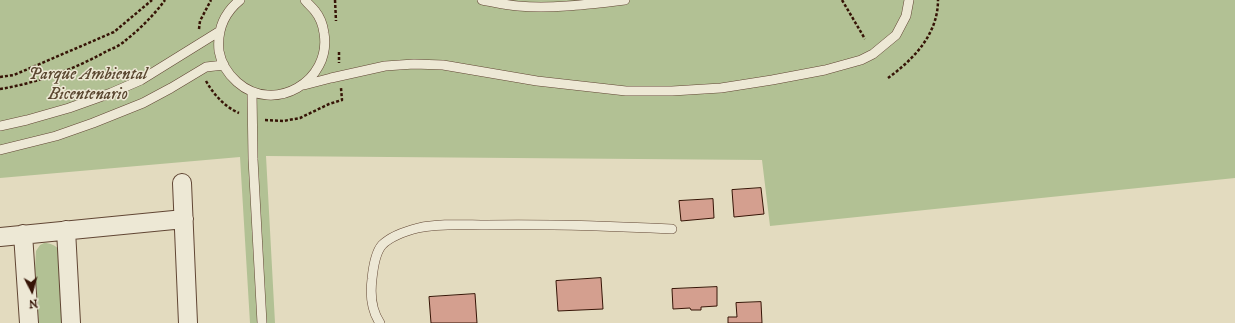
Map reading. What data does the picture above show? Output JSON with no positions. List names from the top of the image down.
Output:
{
  "parks": ["Parque Ambiental Bicentenario"],
  "north": "bottom"
}
